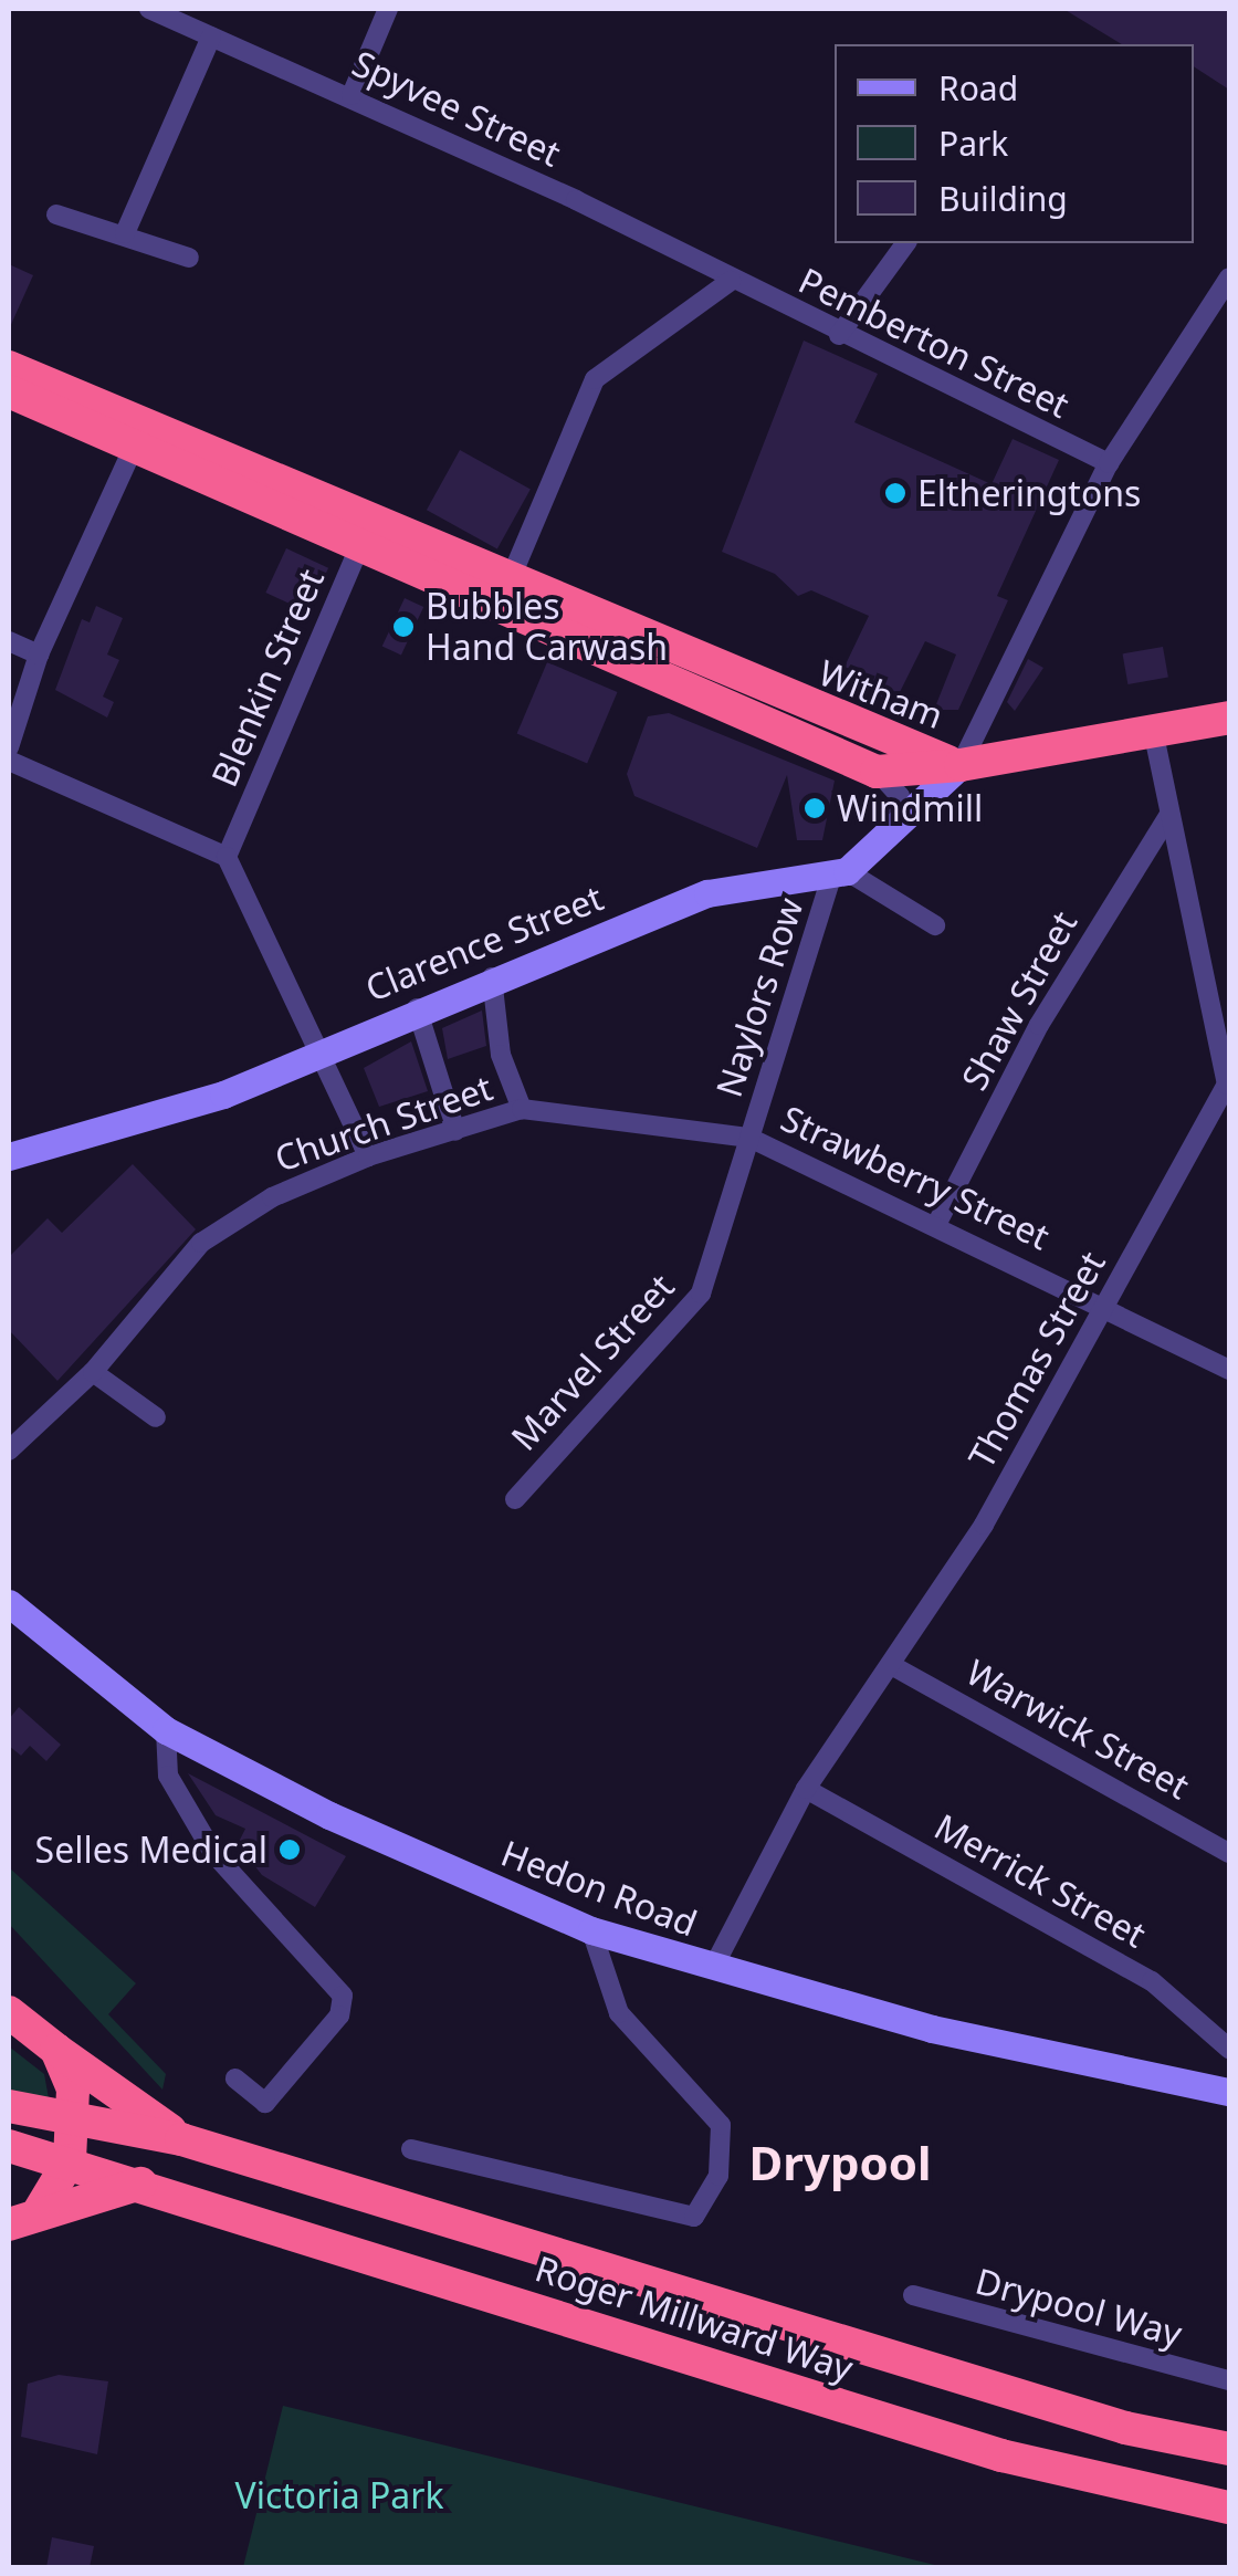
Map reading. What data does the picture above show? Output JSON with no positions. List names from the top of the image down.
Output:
{
  "streets": {
    "highway": ["Witham", "Roger Millward Way"],
    "street": [
      "Spyvee Street",
      "Pemberton Street",
      "Blenkin Street",
      "Clarence Street",
      "Naylors Row",
      "Shaw Street",
      "Church Street",
      "Strawberry Street",
      "Thomas Street",
      "Marvel Street",
      "Warwick Street",
      "Merrick Street",
      "Hedon Road",
      "Drypool Way"
    ]
  },
  "crossings": [
    ["Spyvee Street", "Pemberton Street"],
    ["Blenkin Street", "Witham"],
    ["Clarence Street", "Naylors Row"],
    ["Naylors Row", "Church Street"],
    ["Naylors Row", "Strawberry Street"],
    ["Naylors Row", "Marvel Street"],
    ["Shaw Street", "Strawberry Street"],
    ["Shaw Street", "Thomas Street"],
    ["Church Street", "Strawberry Street"],
    ["Church Street", "Marvel Street"],
    ["Strawberry Street", "Thomas Street"],
    ["Strawberry Street", "Marvel Street"],
    ["Thomas Street", "Warwick Street"],
    ["Thomas Street", "Merrick Street"],
    ["Thomas Street", "Hedon Road"]
  ],
  "districts": ["Drypool"],
  "parks": ["Victoria Park"],
  "places": [
    "Eltheringtons",
    "Bubbles Hand Carwash",
    "Windmill",
    "Selles Medical"
  ],
  "legend": ["Road", "Park", "Building"]
}
